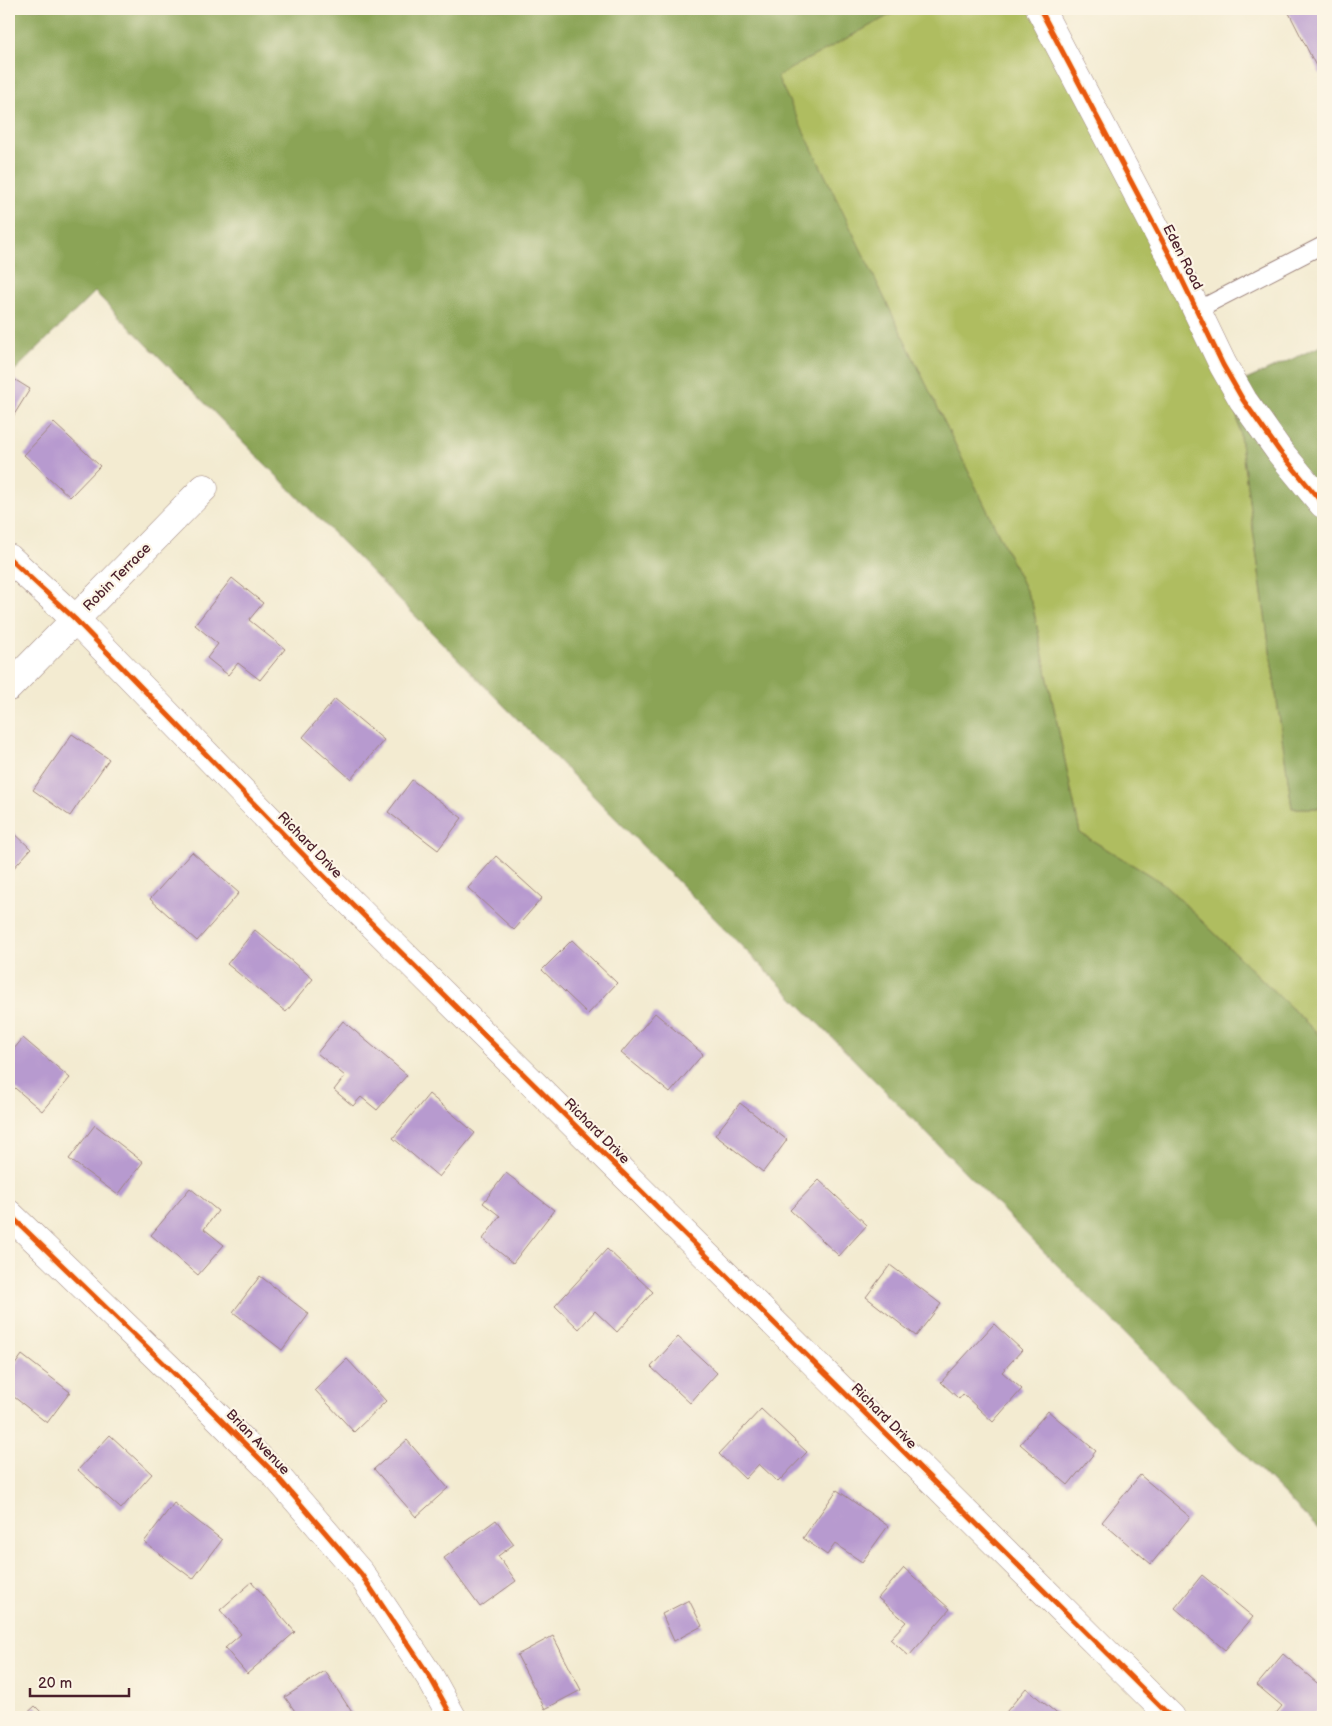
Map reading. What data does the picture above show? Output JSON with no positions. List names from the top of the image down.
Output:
{
  "streets": {
    "street": [
      "Eden Road",
      "Robin Terrace",
      "Richard Drive",
      "Brian Avenue"
    ]
  },
  "crossings": [
    ["Robin Terrace", "Richard Drive"]
  ],
  "scale_bar": "20 m"
}
